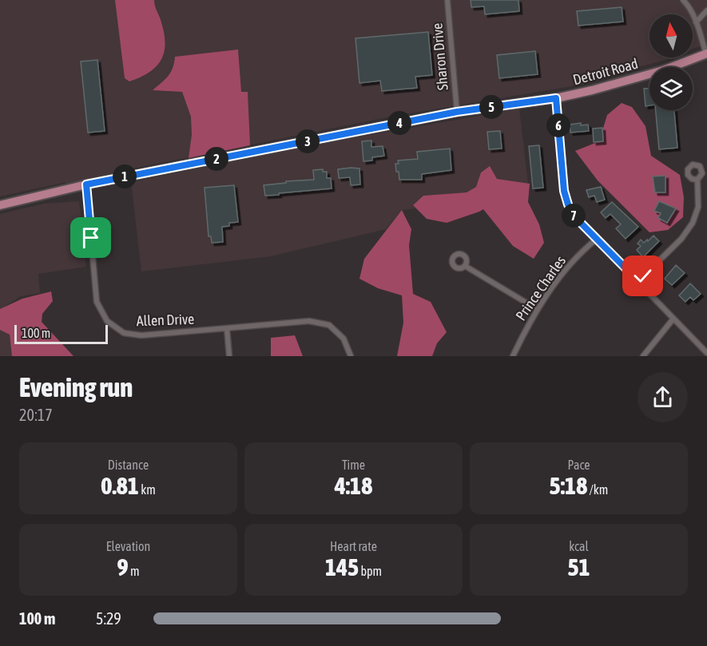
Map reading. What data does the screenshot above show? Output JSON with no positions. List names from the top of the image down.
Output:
{
  "streets": {
    "main road": ["Detroit Road"],
    "street": ["Sharon Drive", "Prince Charles", "Allen Drive"]
  },
  "crossings": [
    ["Sharon Drive", "Detroit Road"],
    ["Detroit Road", "Allen Drive"]
  ],
  "scale_bar": "100 m",
  "north": "top",
  "page": {
    "pins": [
      "5",
      "4",
      "6",
      "3",
      "2",
      "1",
      "7"
    ],
    "scale": "100 m",
    "heading": ["Evening run", "20:17"],
    "stats": [
      ["Distance", "0.81 km"],
      ["Time", "4:18"],
      ["Pace", "5:18 /km"],
      ["Elevation", "9 m"],
      ["Heart rate", "145 bpm"],
      ["kcal", "51"]
    ],
    "list": [
      {
        "name": "100 m",
        "note": "5:29"
      }
    ]
  }
}
